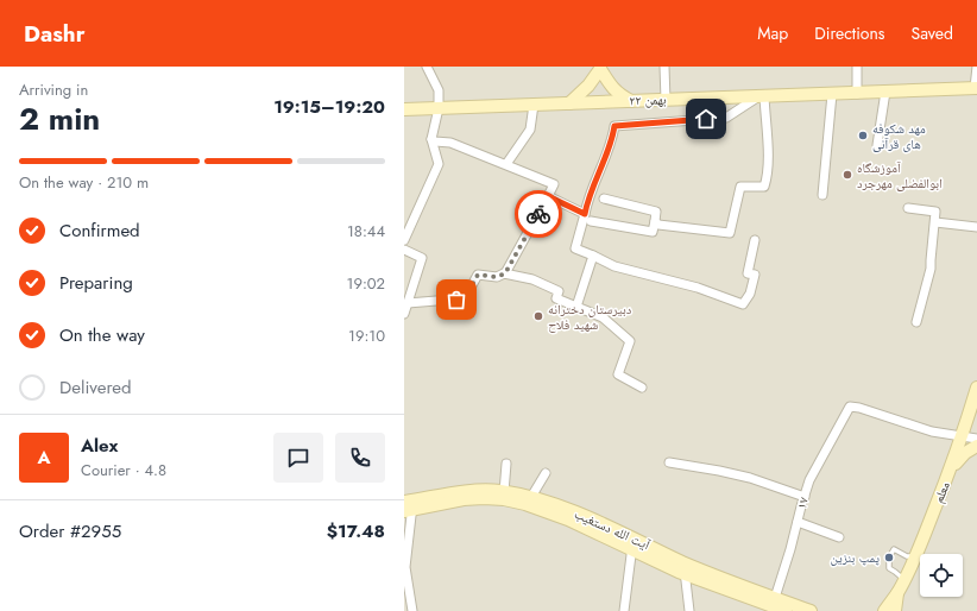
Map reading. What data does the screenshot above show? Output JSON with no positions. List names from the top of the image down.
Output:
{
  "streets": {
    "main road": ["۲۲ بهمن", "معلم", "آیت الله دستغیب"],
    "street": ["۱۷"]
  },
  "crossings": [
    ["معلم", "۱۷"],
    ["۱۷", "آیت الله دستغیب"]
  ],
  "places": [
    "مهد شکوفه های قرآنی",
    "آموزشگاه ابوالفضلی مهرجرد",
    "دبیرستان دخترانه شهید فلاح",
    "پمپ بنزین"
  ],
  "page": {
    "header": "Dashr",
    "nav": ["Map", "Directions", "Saved"],
    "heading": ["2 min", "Arriving in", "19:15–19:20"],
    "panel": [
      "Alex",
      "Courier · 4.8",
      "Order #2955",
      "$17.48"
    ],
    "bar": "On the way · 210 m",
    "list": [
      ["Confirmed", "18:44"],
      ["Preparing", "19:02"],
      ["On the way", "19:10"],
      "Delivered"
    ],
    "round": "A"
  }
}
